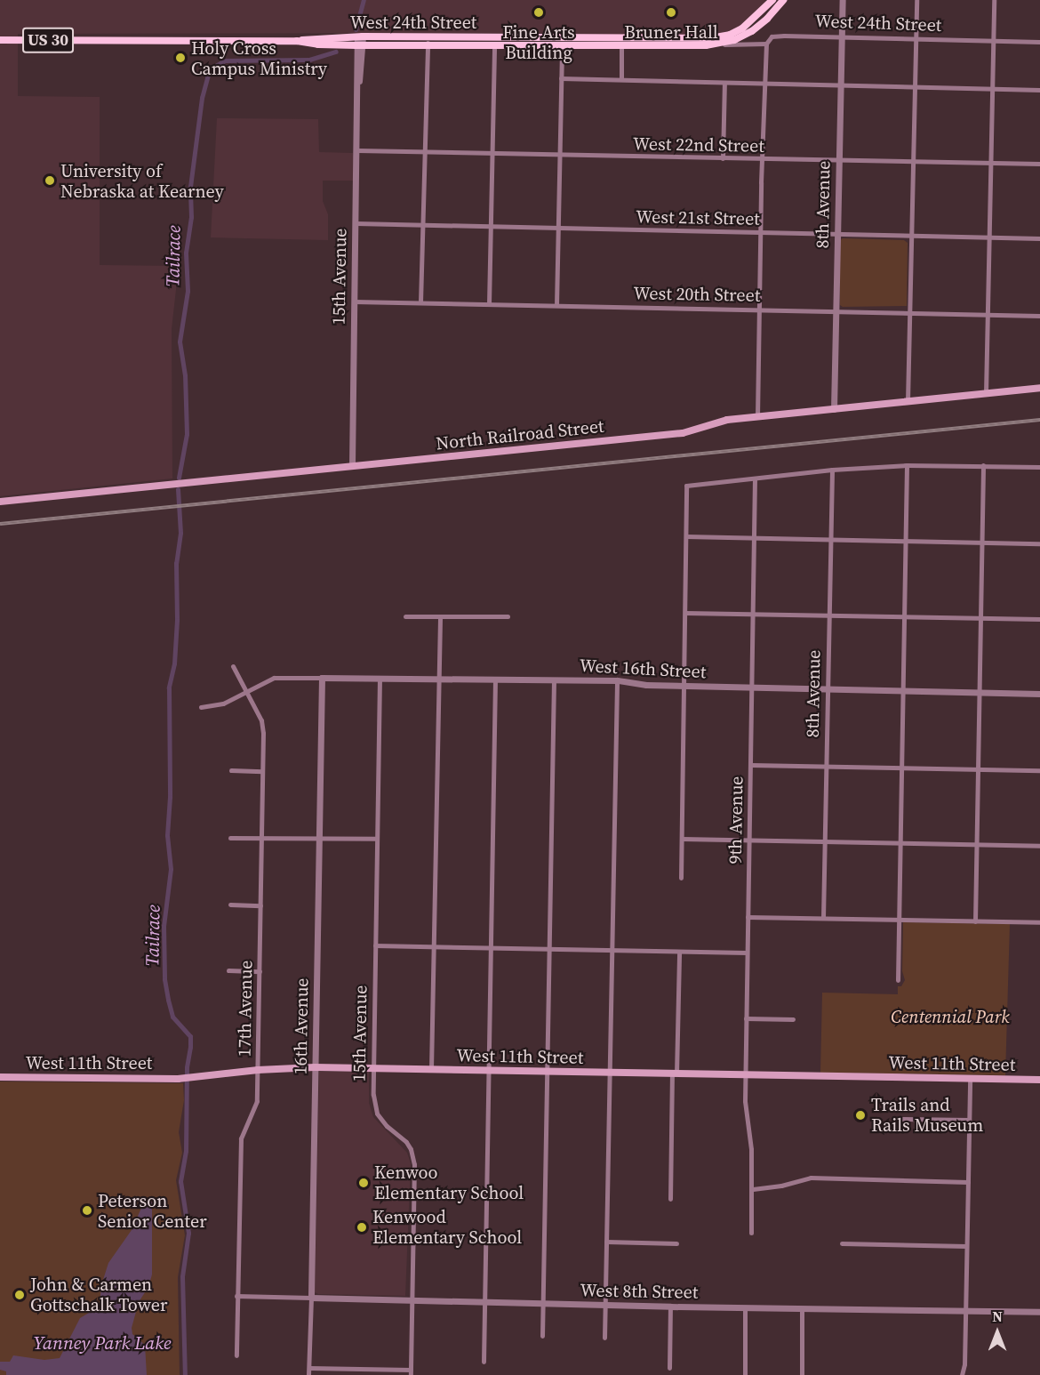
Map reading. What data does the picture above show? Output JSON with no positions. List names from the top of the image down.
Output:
{
  "streets": {
    "main road": [
      "West 24th Street",
      "US 30",
      "North Railroad Street",
      "West 11th Street"
    ],
    "street": [
      "West 22nd Street",
      "8th Avenue",
      "West 21st Street",
      "15th Avenue",
      "West 20th Street",
      "West 16th Street",
      "9th Avenue",
      "17th Avenue",
      "16th Avenue",
      "West 8th Street"
    ]
  },
  "crossings": [
    ["West 24th Street", "8th Avenue"],
    ["West 24th Street", "15th Avenue"],
    ["West 22nd Street", "8th Avenue"],
    ["West 22nd Street", "15th Avenue"],
    ["8th Avenue", "West 21st Street"],
    ["8th Avenue", "West 20th Street"],
    ["8th Avenue", "North Railroad Street"],
    ["8th Avenue", "West 16th Street"],
    ["West 21st Street", "15th Avenue"],
    ["15th Avenue", "West 20th Street"],
    ["15th Avenue", "North Railroad Street"],
    ["15th Avenue", "West 16th Street"],
    ["15th Avenue", "West 11th Street"],
    ["15th Avenue", "West 8th Street"],
    ["West 16th Street", "9th Avenue"],
    ["West 16th Street", "17th Avenue"],
    ["West 16th Street", "16th Avenue"],
    ["9th Avenue", "West 11th Street"],
    ["17th Avenue", "West 11th Street"],
    ["17th Avenue", "West 8th Street"],
    ["16th Avenue", "West 11th Street"],
    ["16th Avenue", "West 8th Street"]
  ],
  "water": ["Tailrace", "Yanney Park Lake"],
  "parks": ["Centennial Park"],
  "places": [
    "Fine Arts Building",
    "Bruner Hall",
    "Holy Cross Campus Ministry",
    "University of Nebraska at Kearney",
    "Trails and Rails Museum",
    "Kenwoo Elementary School",
    "Peterson Senior Center",
    "Kenwood Elementary School",
    "John & Carmen Gottschalk Tower"
  ],
  "north": "top"
}
